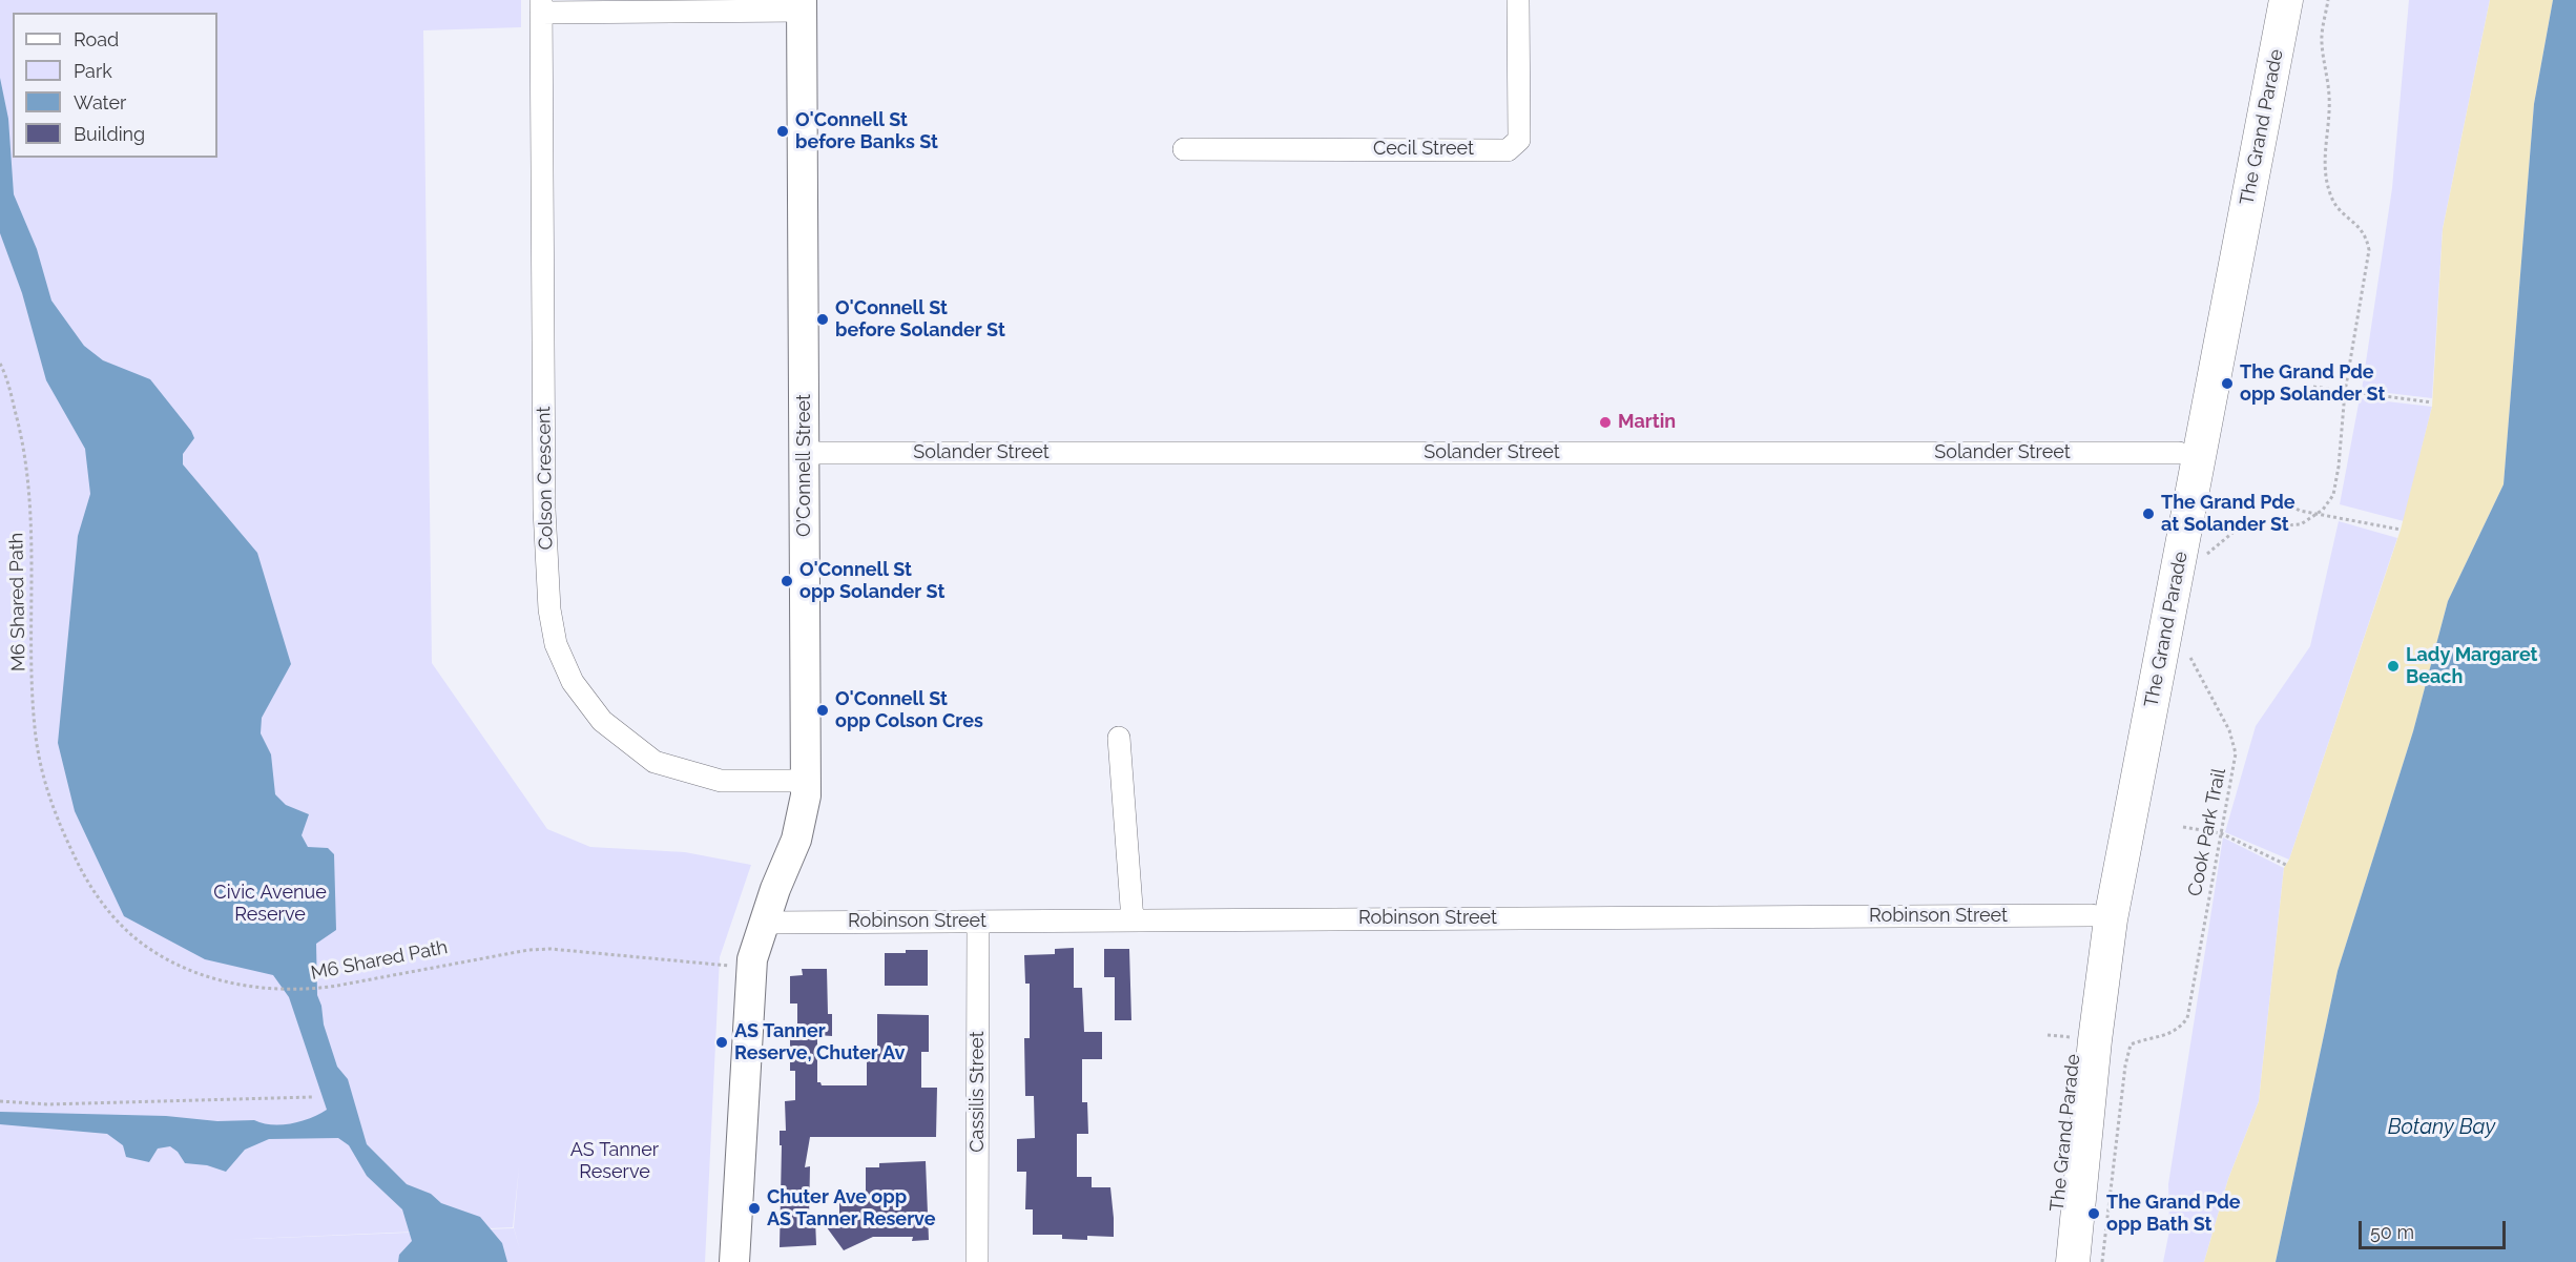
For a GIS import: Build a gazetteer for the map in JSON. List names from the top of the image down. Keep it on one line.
{"streets":{"main road":["The Grand Parade","O'Connell Street"],"street":["Cecil Street","Solander Street","Colson Crescent","Robinson Street","Cassilis Street"],"path":["M6 Shared Path","Cook Park Trail"]},"crossings":[["The Grand Parade","Solander Street"],["The Grand Parade","Robinson Street"],["Solander Street","O'Connell Street"],["O'Connell Street","Colson Crescent"],["O'Connell Street","M6 Shared Path"],["O'Connell Street","Robinson Street"],["Robinson Street","Cassilis Street"]],"water":["Botany Bay"],"parks":["Civic Avenue Reserve","AS Tanner Reserve"],"places":["O'Connell St before Banks St","O'Connell St before Solander St","The Grand Pde opp Solander St","Martin","The Grand Pde at Solander St","O'Connell St opp Solander St","Lady Margaret Beach","O'Connell St opp Colson Cres","AS Tanner Reserve, Chuter Av","Chuter Ave opp AS Tanner Reserve","The Grand Pde opp Bath St"],"legend":["Road","Park","Water","Building"],"scale_bar":"50 m"}
